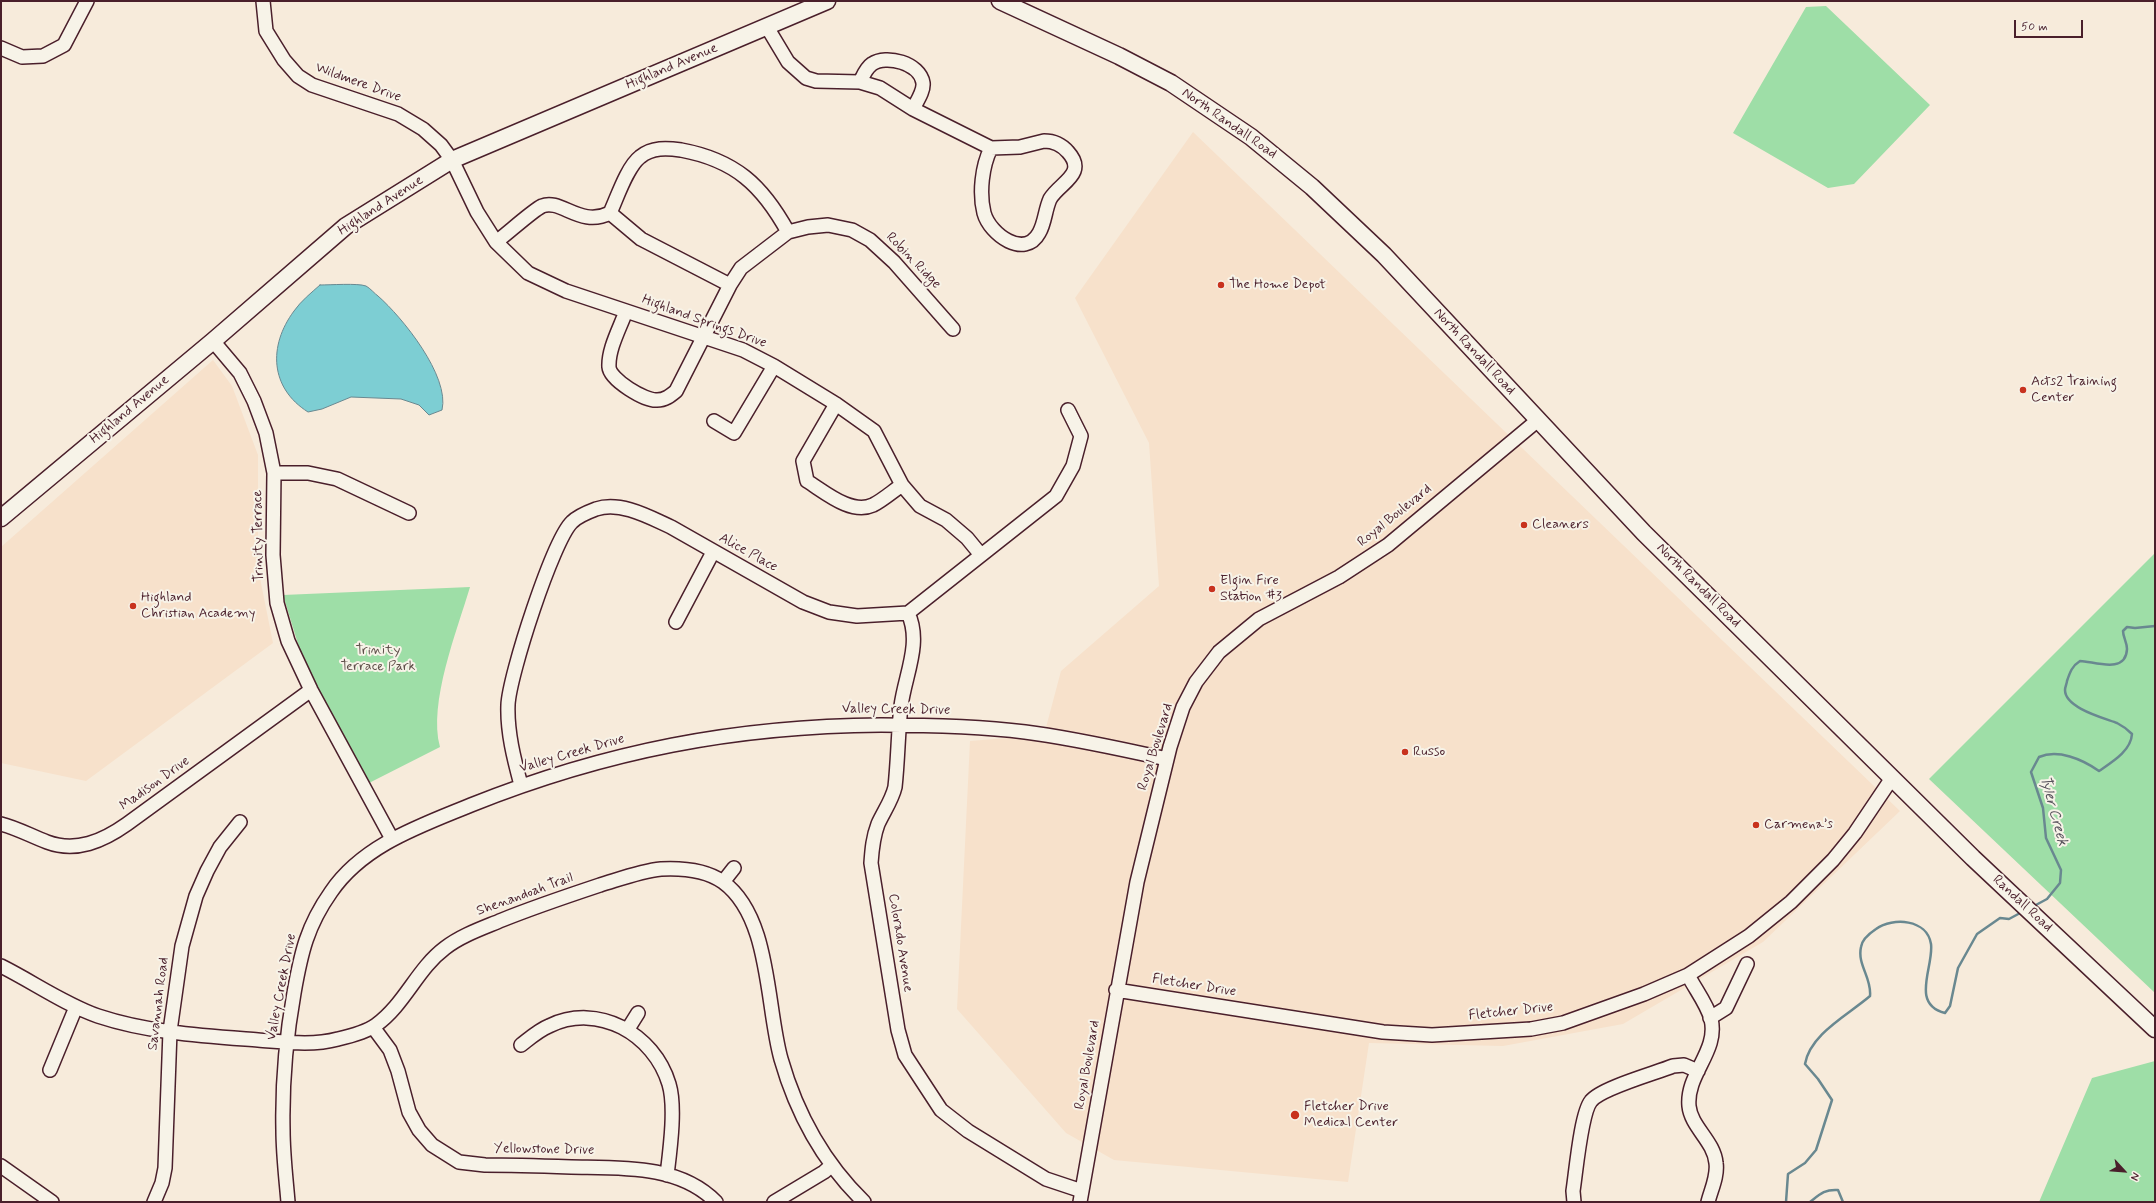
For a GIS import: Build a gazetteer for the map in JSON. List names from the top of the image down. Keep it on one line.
{"streets":{"main road":["Highland Avenue","North Randall Road","Randall Road"],"street":["Wildmere Drive","Robin Ridge","Highland Springs Drive","Royal Boulevard","Trinity Terrace","Alice Place","Valley Creek Drive","Madison Drive","Shenandoah Trail","Colorado Avenue","Fletcher Drive","Savannah Road","Yellowstone Drive"]},"crossings":[["Highland Avenue","Wildmere Drive"],["Highland Avenue","Highland Springs Drive"],["Highland Avenue","Trinity Terrace"],["Wildmere Drive","Highland Springs Drive"],["North Randall Road","Royal Boulevard"],["North Randall Road","Randall Road"],["North Randall Road","Fletcher Drive"],["Robin Ridge","Highland Springs Drive"],["Royal Boulevard","Valley Creek Drive"],["Royal Boulevard","Colorado Avenue"],["Royal Boulevard","Fletcher Drive"],["Trinity Terrace","Valley Creek Drive"],["Trinity Terrace","Madison Drive"],["Alice Place","Valley Creek Drive"],["Alice Place","Colorado Avenue"],["Valley Creek Drive","Shenandoah Trail"],["Valley Creek Drive","Colorado Avenue"],["Shenandoah Trail","Savannah Road"],["Shenandoah Trail","Yellowstone Drive"],["Randall Road","Fletcher Drive"]],"water":["Tyler Creek"],"parks":["Trinity Terrace Park"],"places":["The Home Depot","Acts2 Training Center","Cleaners","Elgin Fire Station #3","Highland Christian Academy","Russo","Carmena’s","Fletcher Drive Medical Center"],"scale_bar":"50 m","north":"bottom right"}
